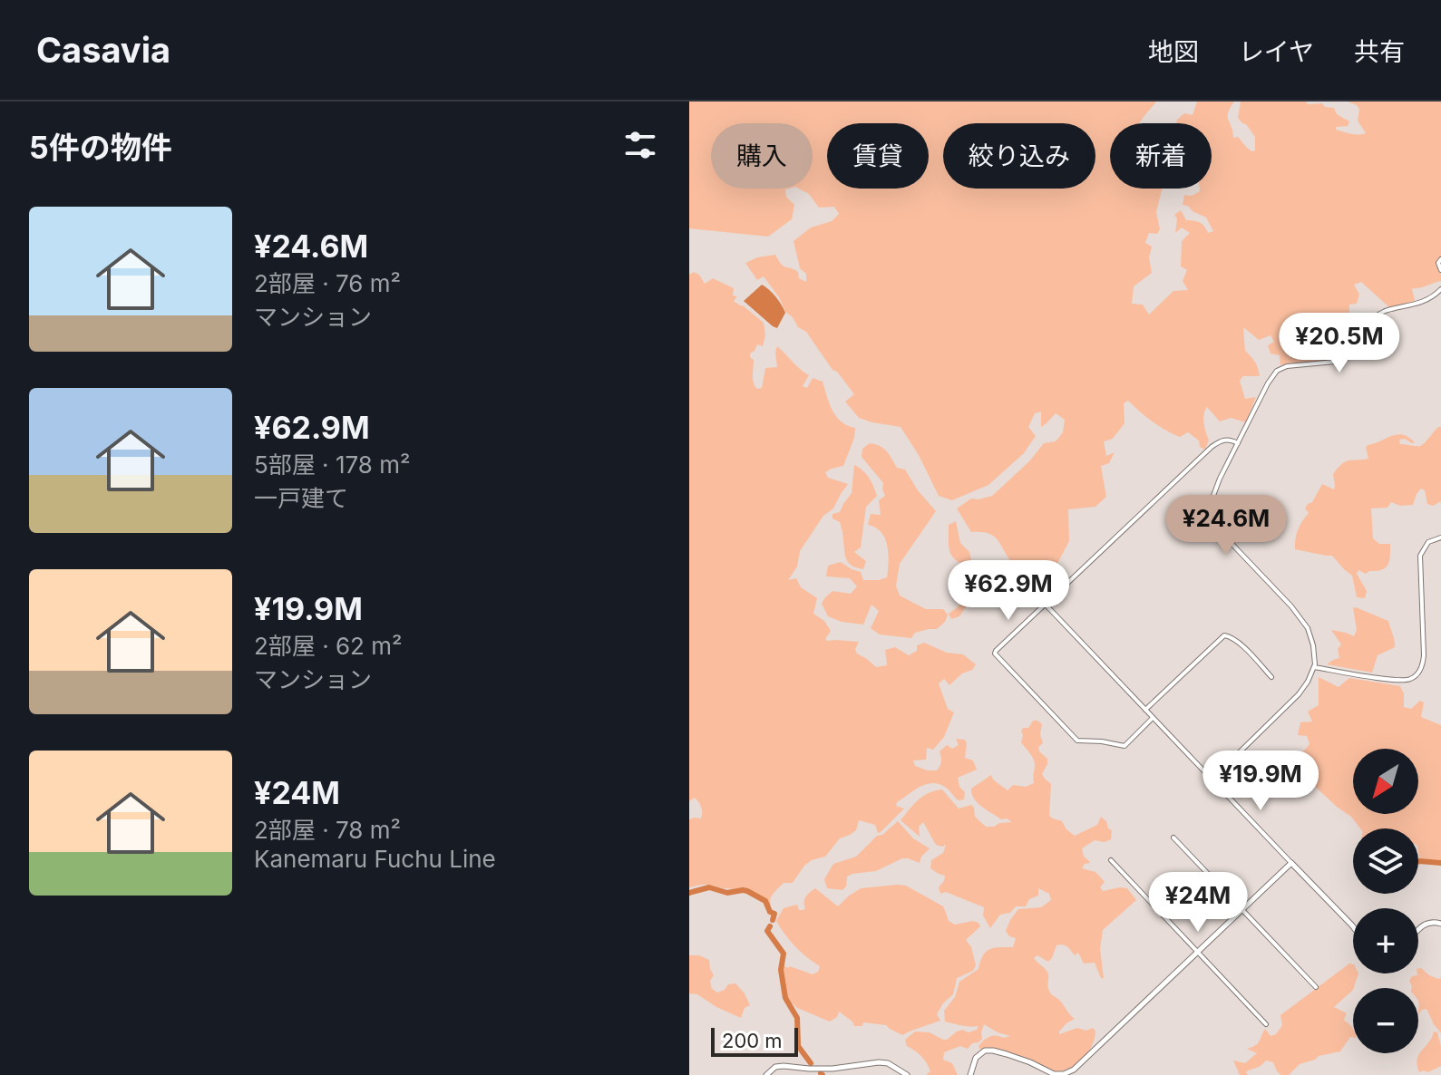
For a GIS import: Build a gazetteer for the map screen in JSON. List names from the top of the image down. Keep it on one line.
{"scale_bar":"200 m","north":"bottom left","page":{"header":"Casavia","nav":["地図","レイヤ","共有"],"heading":"5件の物件","chip":["購入","賃貸","絞り込み","新着"],"list":[{"name":"¥24.6M","note":"2部屋 · 76 m² · マンション"},{"name":"¥62.9M","note":"5部屋 · 178 m² · 一戸建て"},{"name":"¥19.9M","note":"2部屋 · 62 m² · マンション"},{"name":"¥24M","note":"2部屋 · 78 m² · Kanemaru Fuchu Line"}],"price":["¥20.5M","¥24.6M","¥62.9M","¥19.9M","¥24M"],"map_buttons":["+","−"],"scale":"200 m"}}
